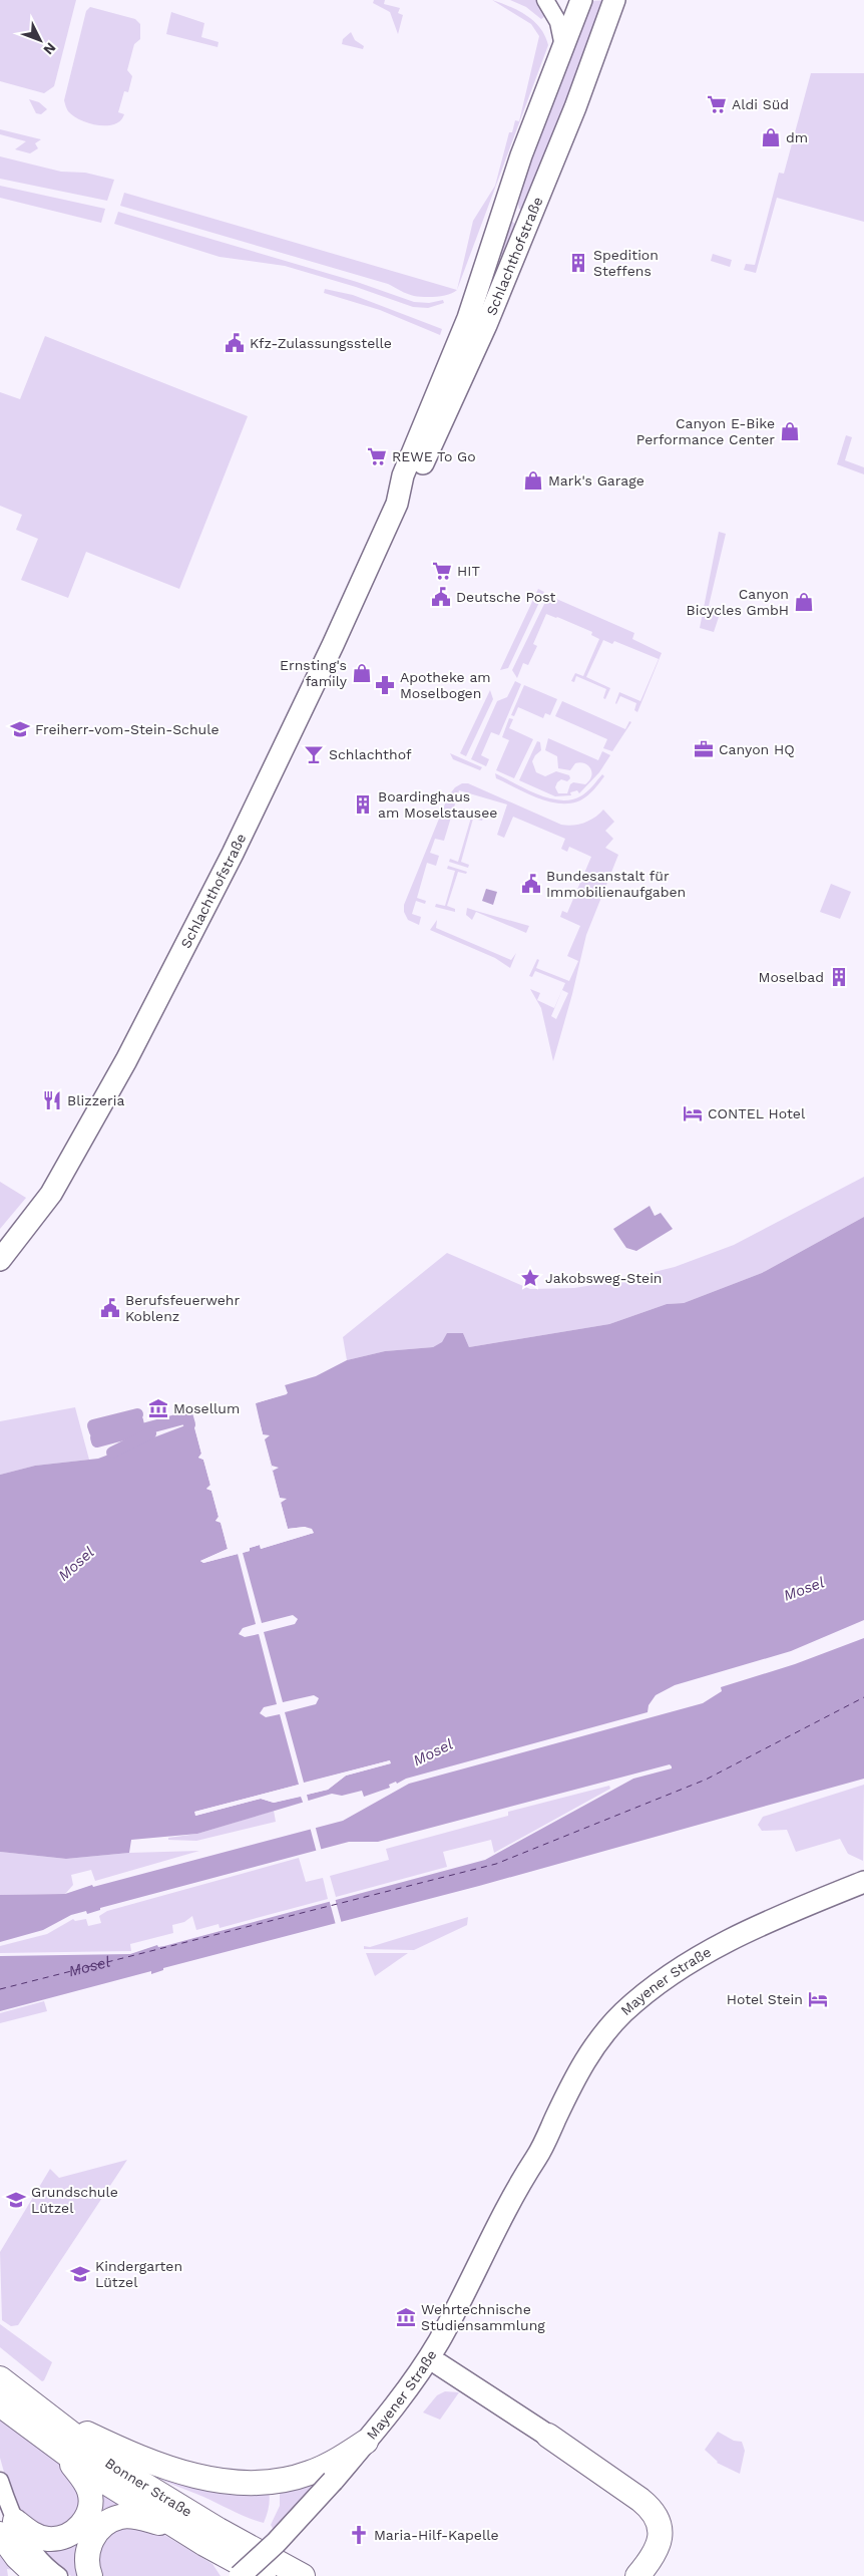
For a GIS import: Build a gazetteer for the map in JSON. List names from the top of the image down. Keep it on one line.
{"streets":{"highway":["Bonner Straße"],"main road":["Schlachthofstraße","Mayener Straße"]},"water":["Mosel"],"places":{"supermarket":["Aldi Süd","REWE To Go","HIT"],"shop":["dm","Canyon E-Bike Performance Center","Mark's Garage","Canyon Bicycles GmbH","Ernsting's family"],"building":["Spedition Steffens","Boardinghaus am Moselstausee","Moselbad"],"public building":["Kfz-Zulassungsstelle","Deutsche Post","Bundesanstalt für Immobilienaufgaben","Berufsfeuerwehr Koblenz"],"pharmacy":["Apotheke am Moselbogen"],"school or university":["Freiherr-vom-Stein-Schule","Grundschule Lützel","Kindergarten Lützel"],"office":["Canyon HQ"],"bar":["Schlachthof"],"restaurant":["Blizzeria"],"hotel":["CONTEL Hotel","Hotel Stein"],"place":["Jakobsweg-Stein"],"museum":["Mosellum","Wehrtechnische Studiensammlung"],"church":["Maria-Hilf-Kapelle"]},"north":"bottom right"}
